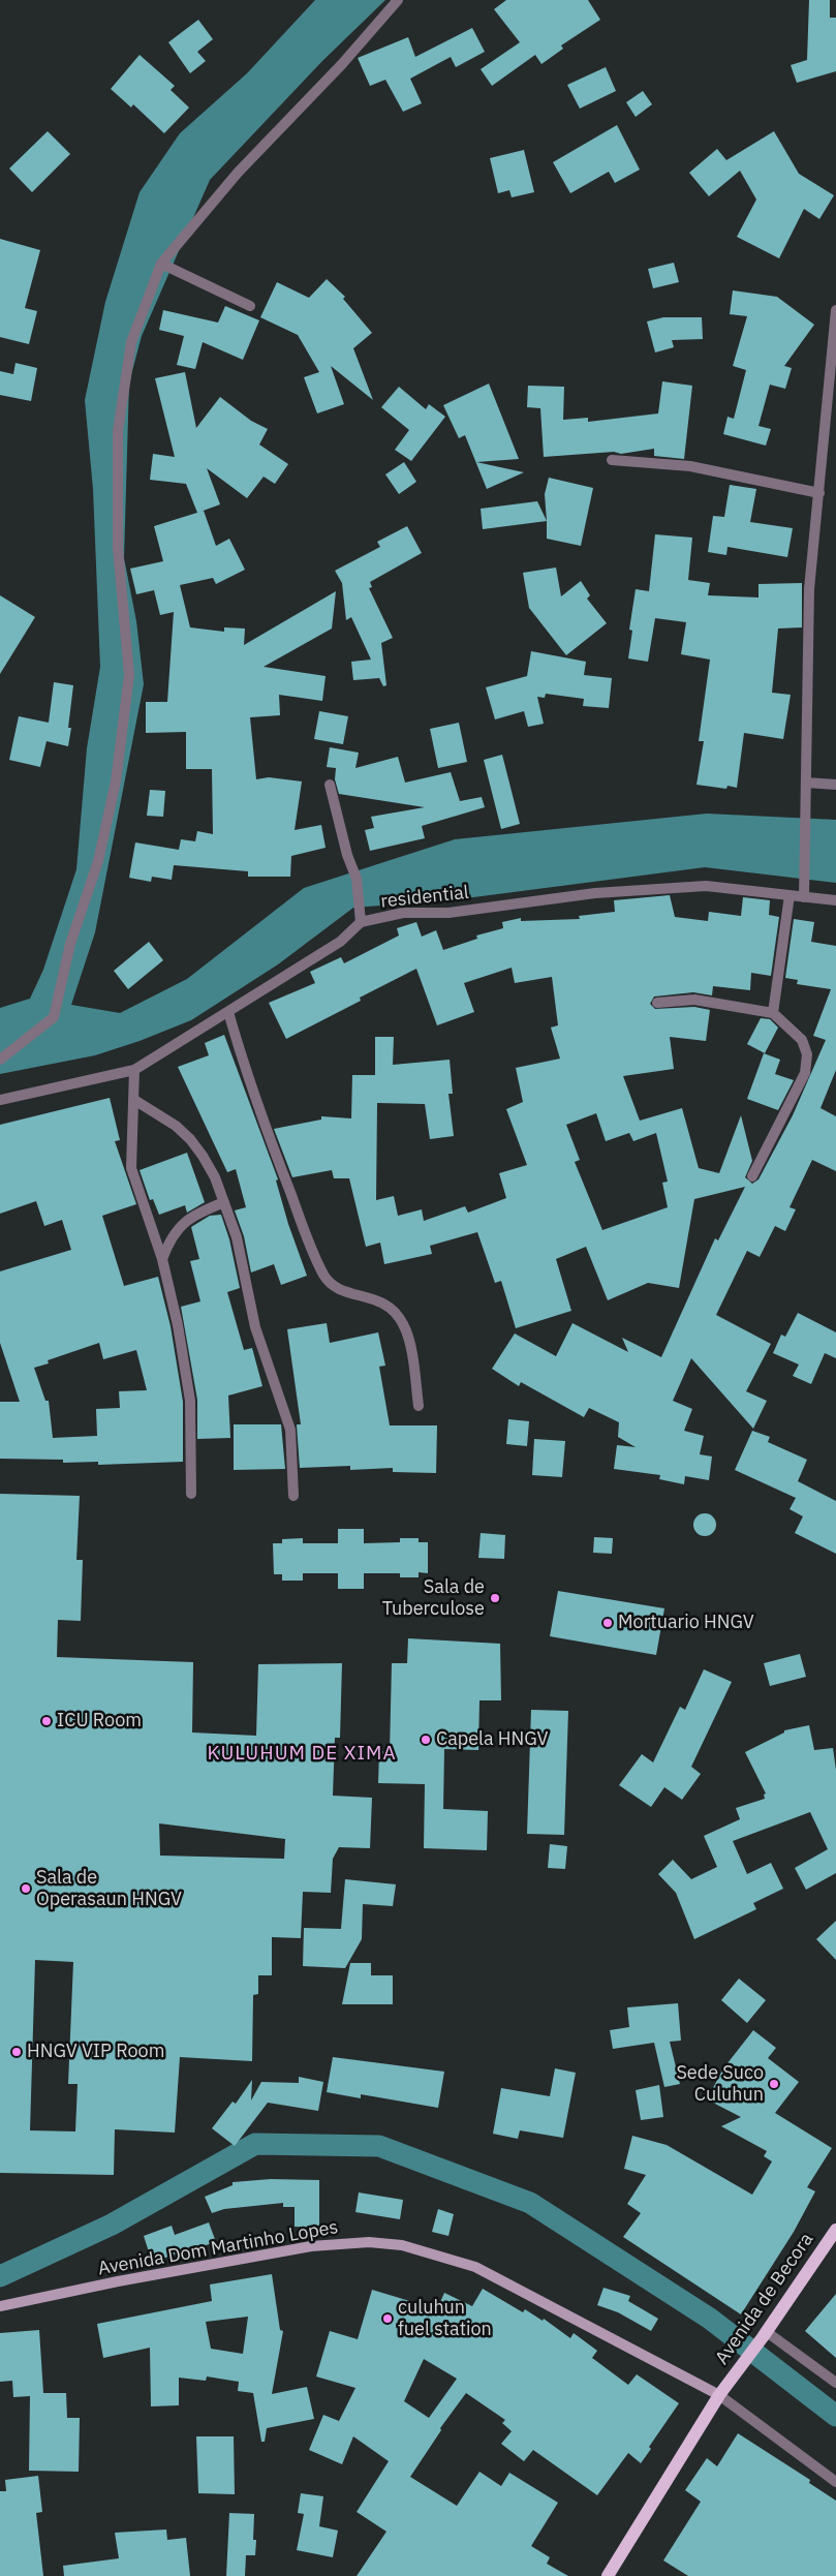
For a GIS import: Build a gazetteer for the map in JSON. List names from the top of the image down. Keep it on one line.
{"streets":{"main road":["Avenida Dom Martinho Lopes","Avenida de Becora"],"street":["residential"]},"crossings":[["Avenida Dom Martinho Lopes","Avenida de Becora"]],"districts":["KULUHUM DE XIMA"],"places":["Sala de Tuberculose","Mortuario HNGV","ICU Room","Capela HNGV","Sala de Operasaun HNGV","HNGV VIP Room","Sede Suco Culuhun","culuhun fuel station"]}
